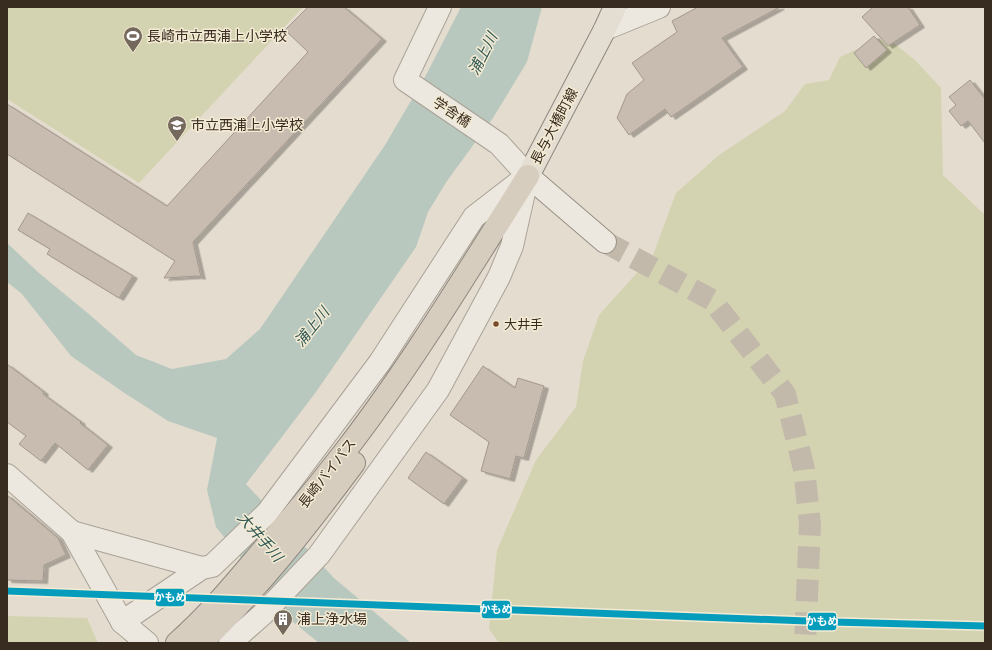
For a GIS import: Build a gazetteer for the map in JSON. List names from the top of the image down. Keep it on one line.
{"streets":{"highway":["長崎バイパス"],"main road":["長与大橋町線"],"street":["学舎橋"]},"crossings":[["学舎橋","長与大橋町線"],["学舎橋","長崎バイパス"],["長与大橋町線","長崎バイパス"]],"water":["浦上川","大井手川"],"places":{"sports":["長崎市立西浦上小学校"],"school or university":["市立西浦上小学校"],"other":["大井手"],"building":["浦上浄水場"]},"lines":["transit line かもめ"]}
